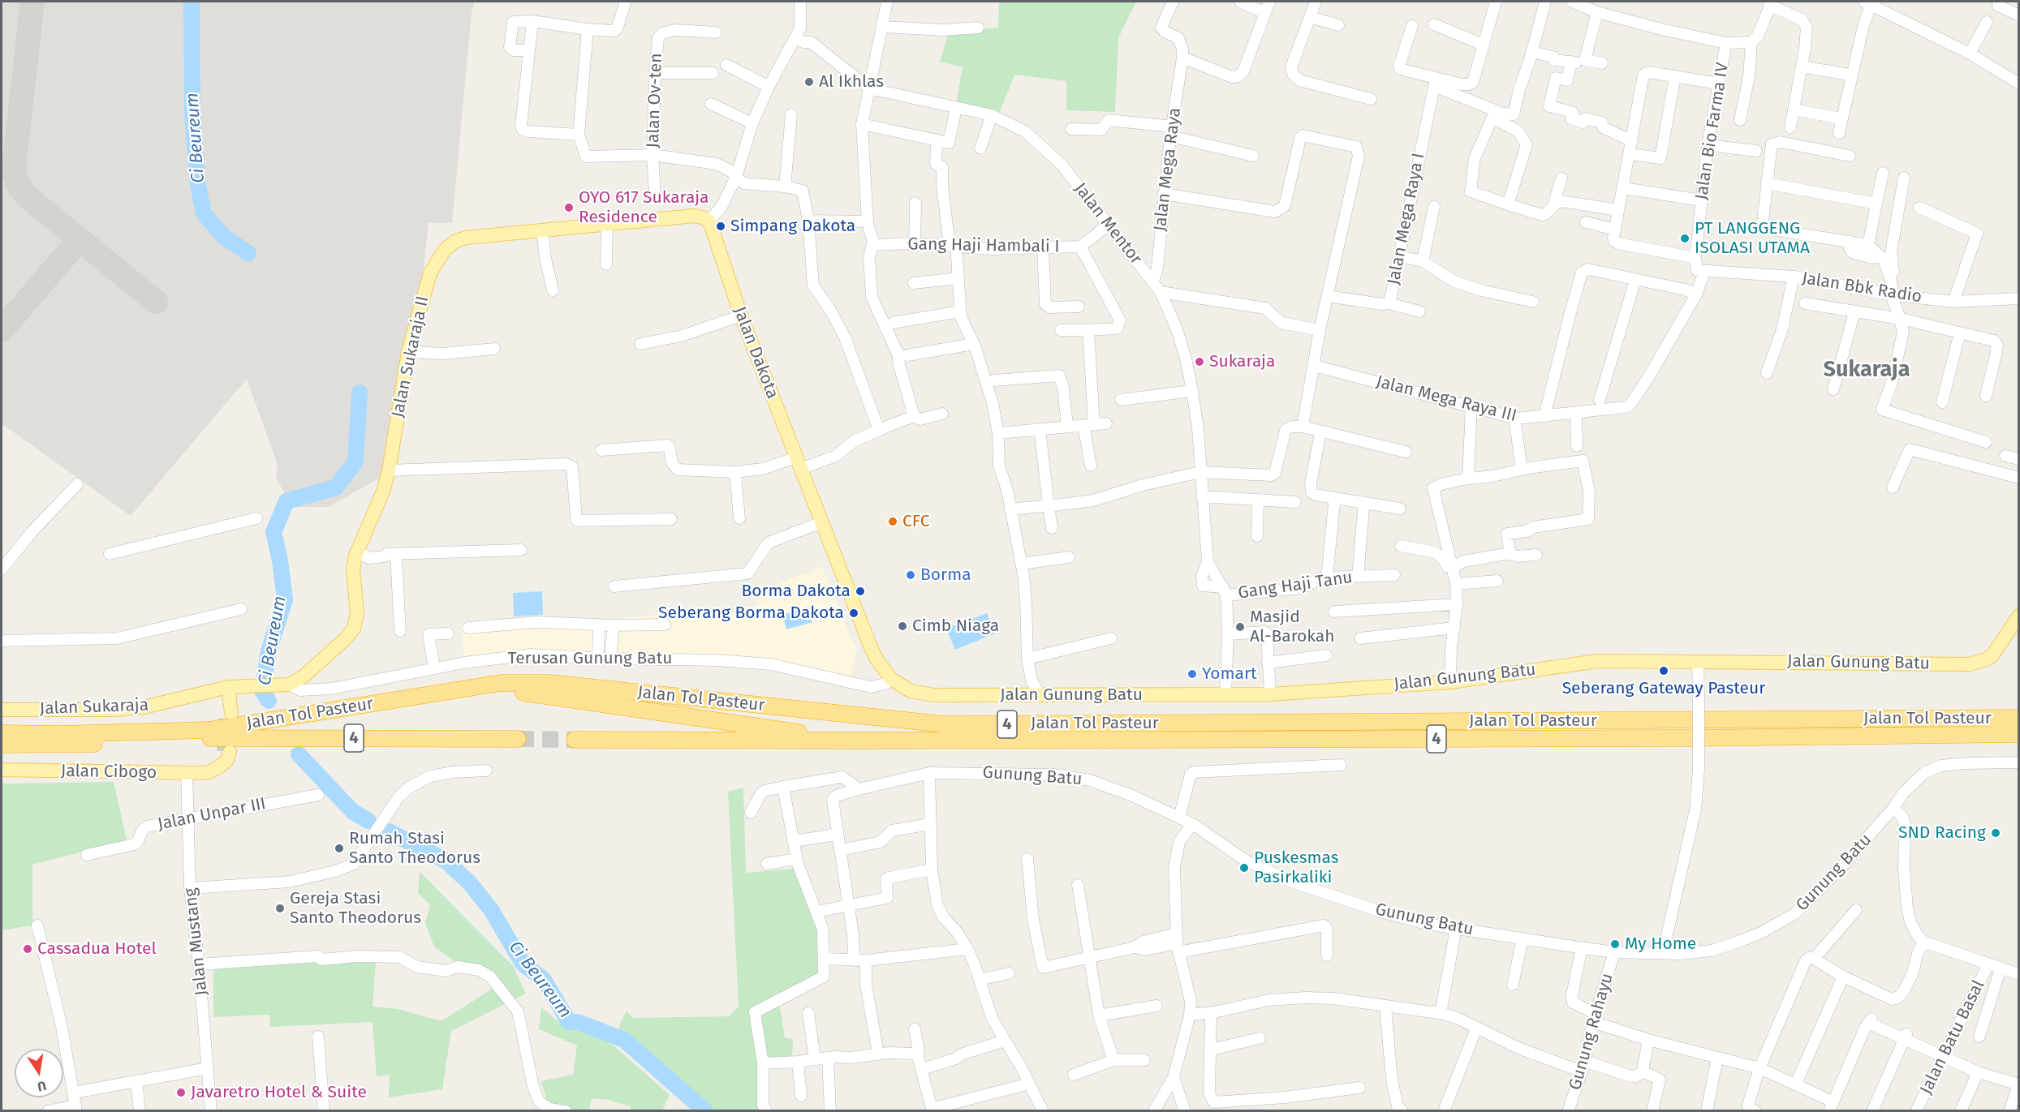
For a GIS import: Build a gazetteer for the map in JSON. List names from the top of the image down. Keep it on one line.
{"streets":{"highway":["Jalan Tol Pasteur","4"],"main road":["Jalan Dakota","Jalan Sukaraja II","Jalan Gunung Batu","Jalan Sukaraja","Jalan Cibogo"],"street":["Jalan Ov-ten","Jalan Bio Farma IV","Jalan Mega Raya","Jalan Mega Raya I","Jalan Mentor","Gang Haji Hambali I","Jalan Bbk Radio","Jalan Mega Raya III","Gang Haji Tanu","Terusan Gunung Batu","Gunung Batu","Jalan Unpar III","Jalan Mustang","Gunung Rahayu","Jalan Batu Basal"]},"crossings":[["Jalan Mega Raya","Jalan Mentor"],["Jalan Mentor","Gang Haji Hambali I"],["Jalan Mentor","Gang Haji Tanu"],["Jalan Mentor","Jalan Gunung Batu"],["Jalan Bbk Radio","Jalan Mega Raya III"],["Jalan Dakota","Jalan Sukaraja II"],["Jalan Dakota","Terusan Gunung Batu"],["Jalan Dakota","Jalan Gunung Batu"],["Jalan Sukaraja II","Terusan Gunung Batu"],["Jalan Sukaraja II","Jalan Sukaraja"],["Terusan Gunung Batu","Jalan Gunung Batu"],["Terusan Gunung Batu","Jalan Sukaraja"],["Jalan Cibogo","Jalan Mustang"],["Gunung Batu","Gunung Rahayu"],["Jalan Unpar III","Jalan Mustang"]],"districts":["Sukaraja"],"water":["Ci Beureum"],"places":["Al Ikhlas","OYO 617 Sukaraja Residence","Simpang Dakota","PT LANGGENG ISOLASI UTAMA","Sukaraja","CFC","Borma","Borma Dakota","Seberang Borma Dakota","Cimb Niaga","Masjid Al-Barokah","Seberang Gateway Pasteur","Yomart","SND Racing","Rumah Stasi Santo Theodorus","Puskesmas Pasirkaliki","Gereja Stasi Santo Theodorus","My Home","Cassadua Hotel","Javaretro Hotel & Suite"],"north":"bottom"}
